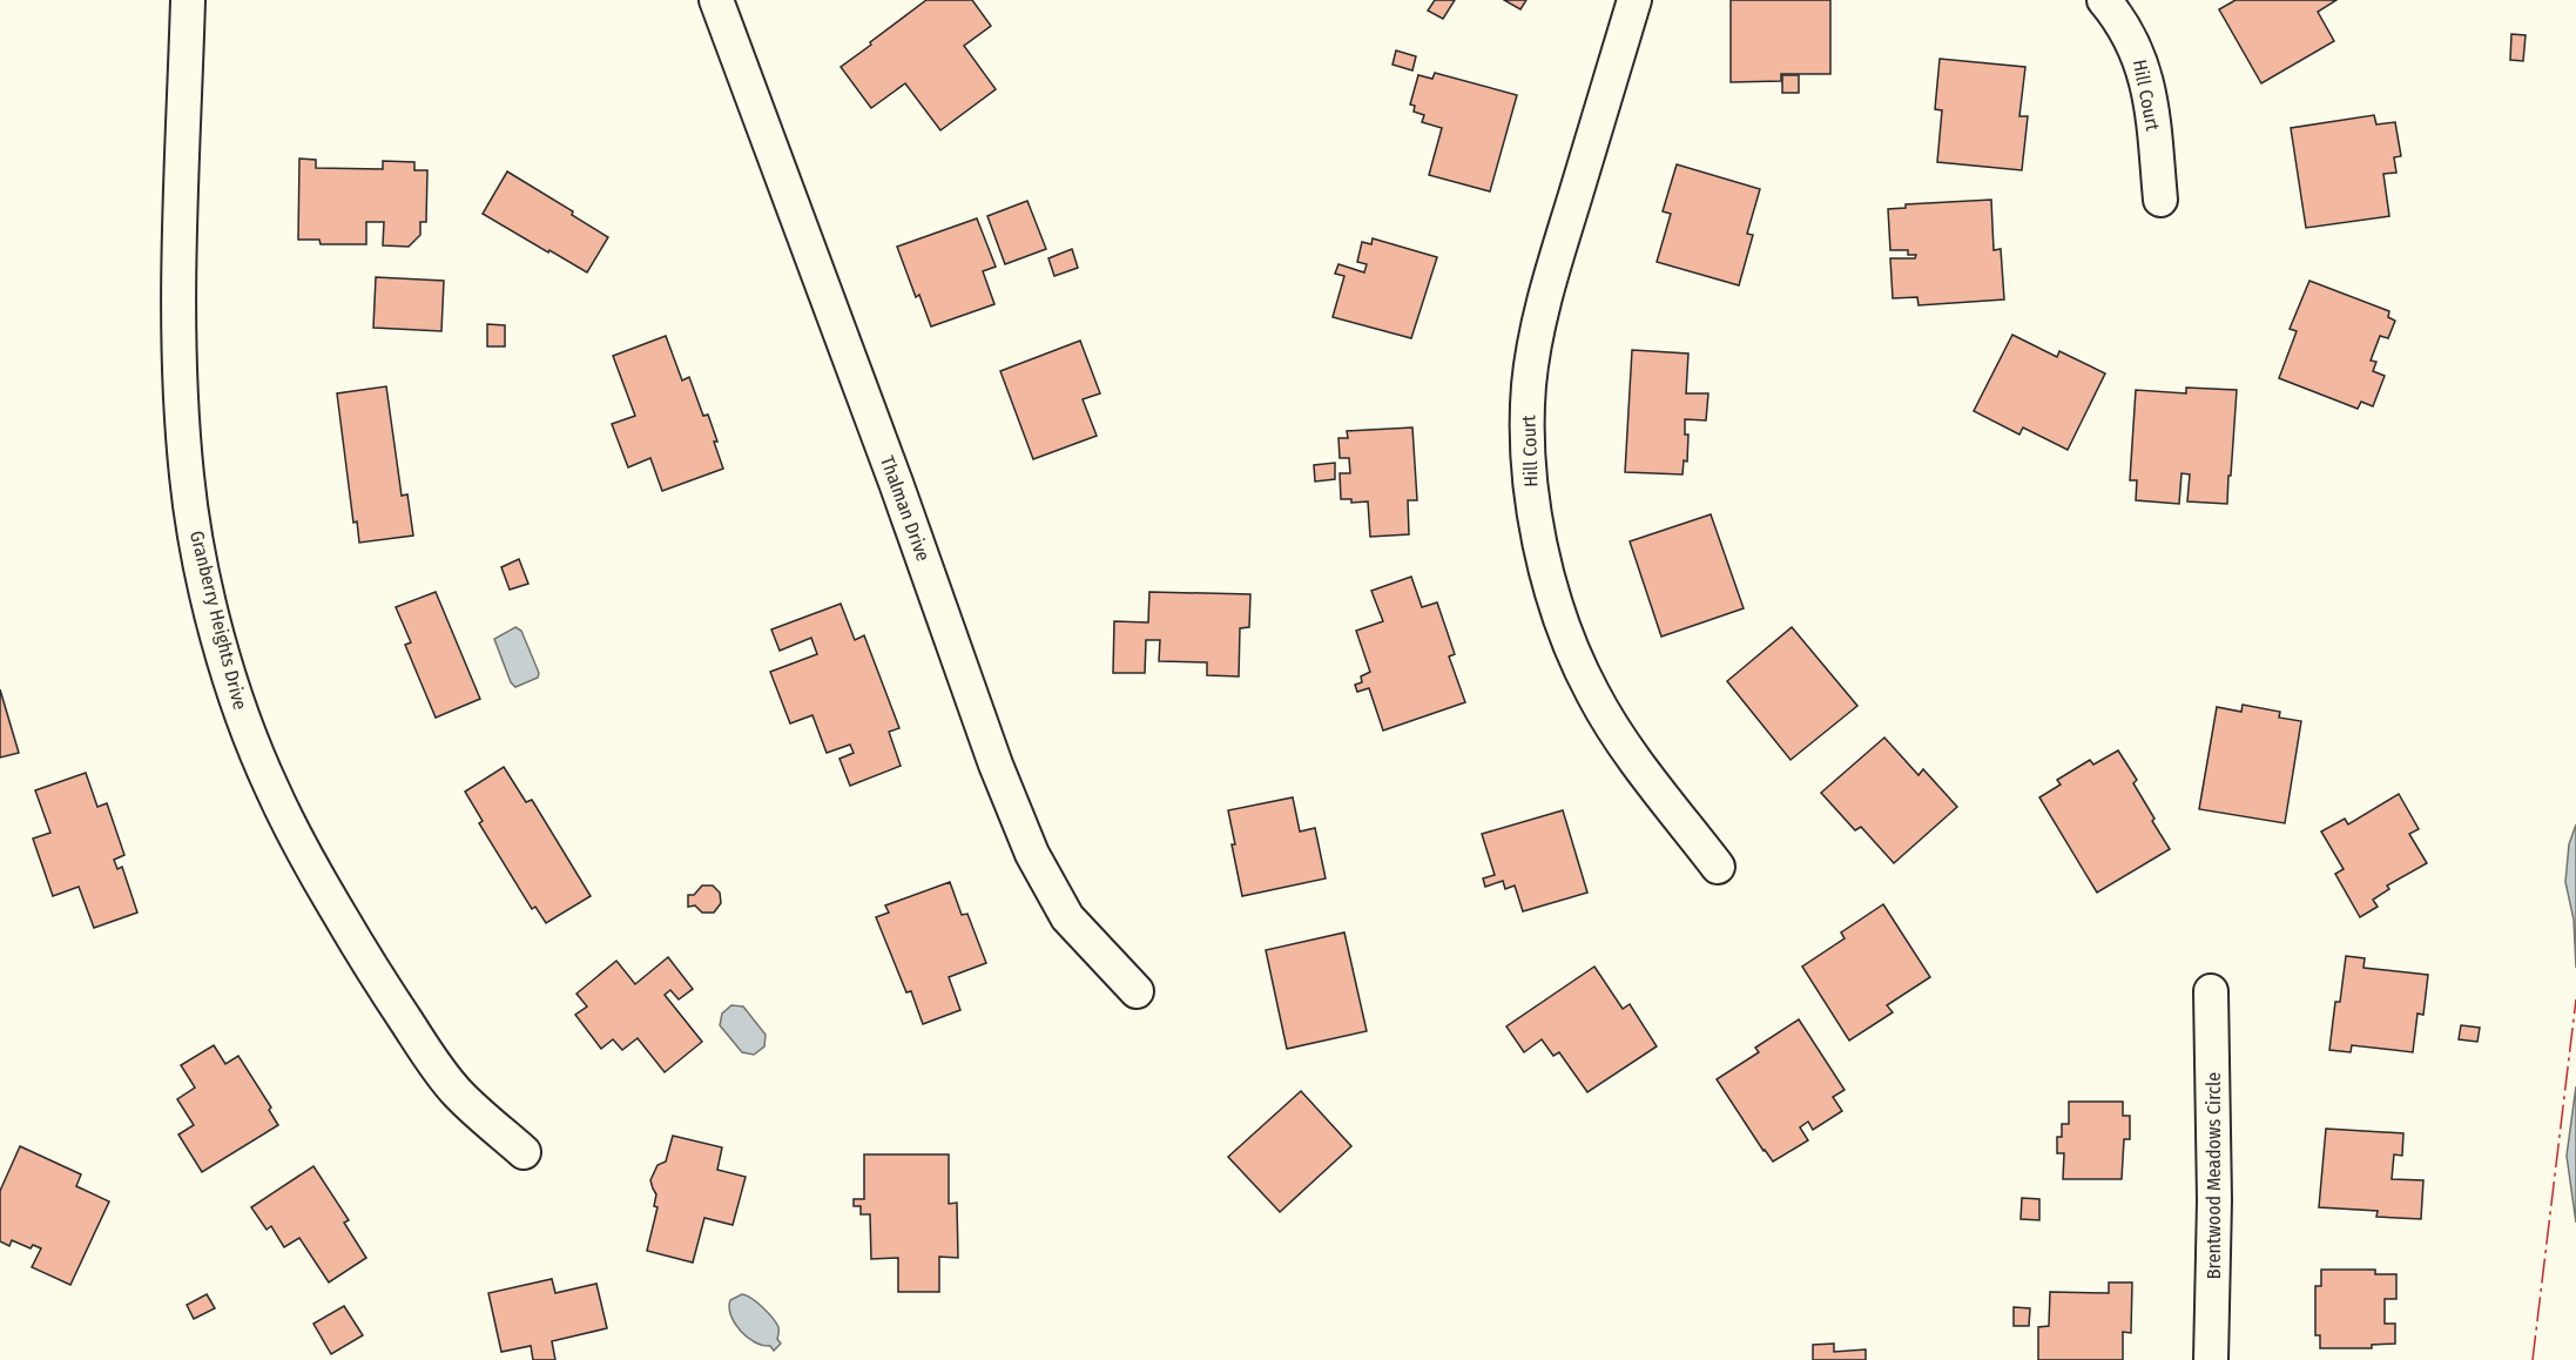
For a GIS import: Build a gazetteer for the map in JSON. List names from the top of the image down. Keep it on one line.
{"streets":{"street":["Hill Court","Thalman Drive","Granberry Heights Drive","Brentwood Meadows Circle"]}}
